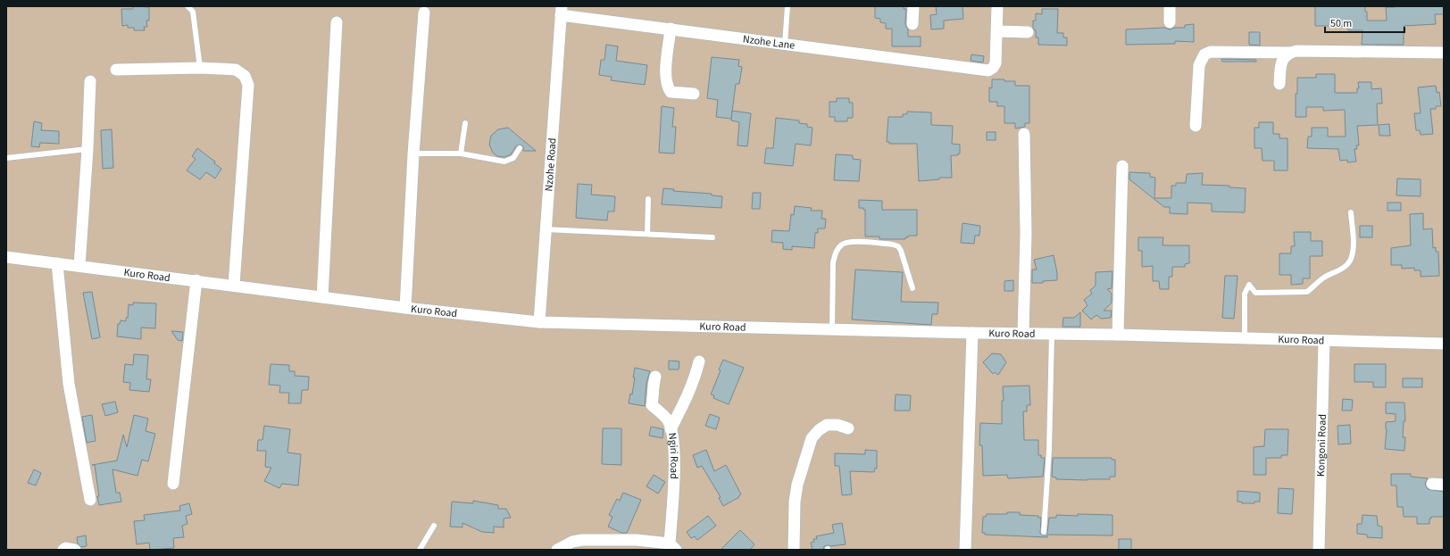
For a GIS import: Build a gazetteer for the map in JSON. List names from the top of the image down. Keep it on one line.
{"streets":{"street":["Nzohe Lane","Nzohe Road","Kuro Road","Kongoni Road","Ngiri Road"]},"crossings":[["Nzohe Lane","Nzohe Road"],["Nzohe Road","Kuro Road"],["Kuro Road","Kongoni Road"]],"scale_bar":"50 m"}
